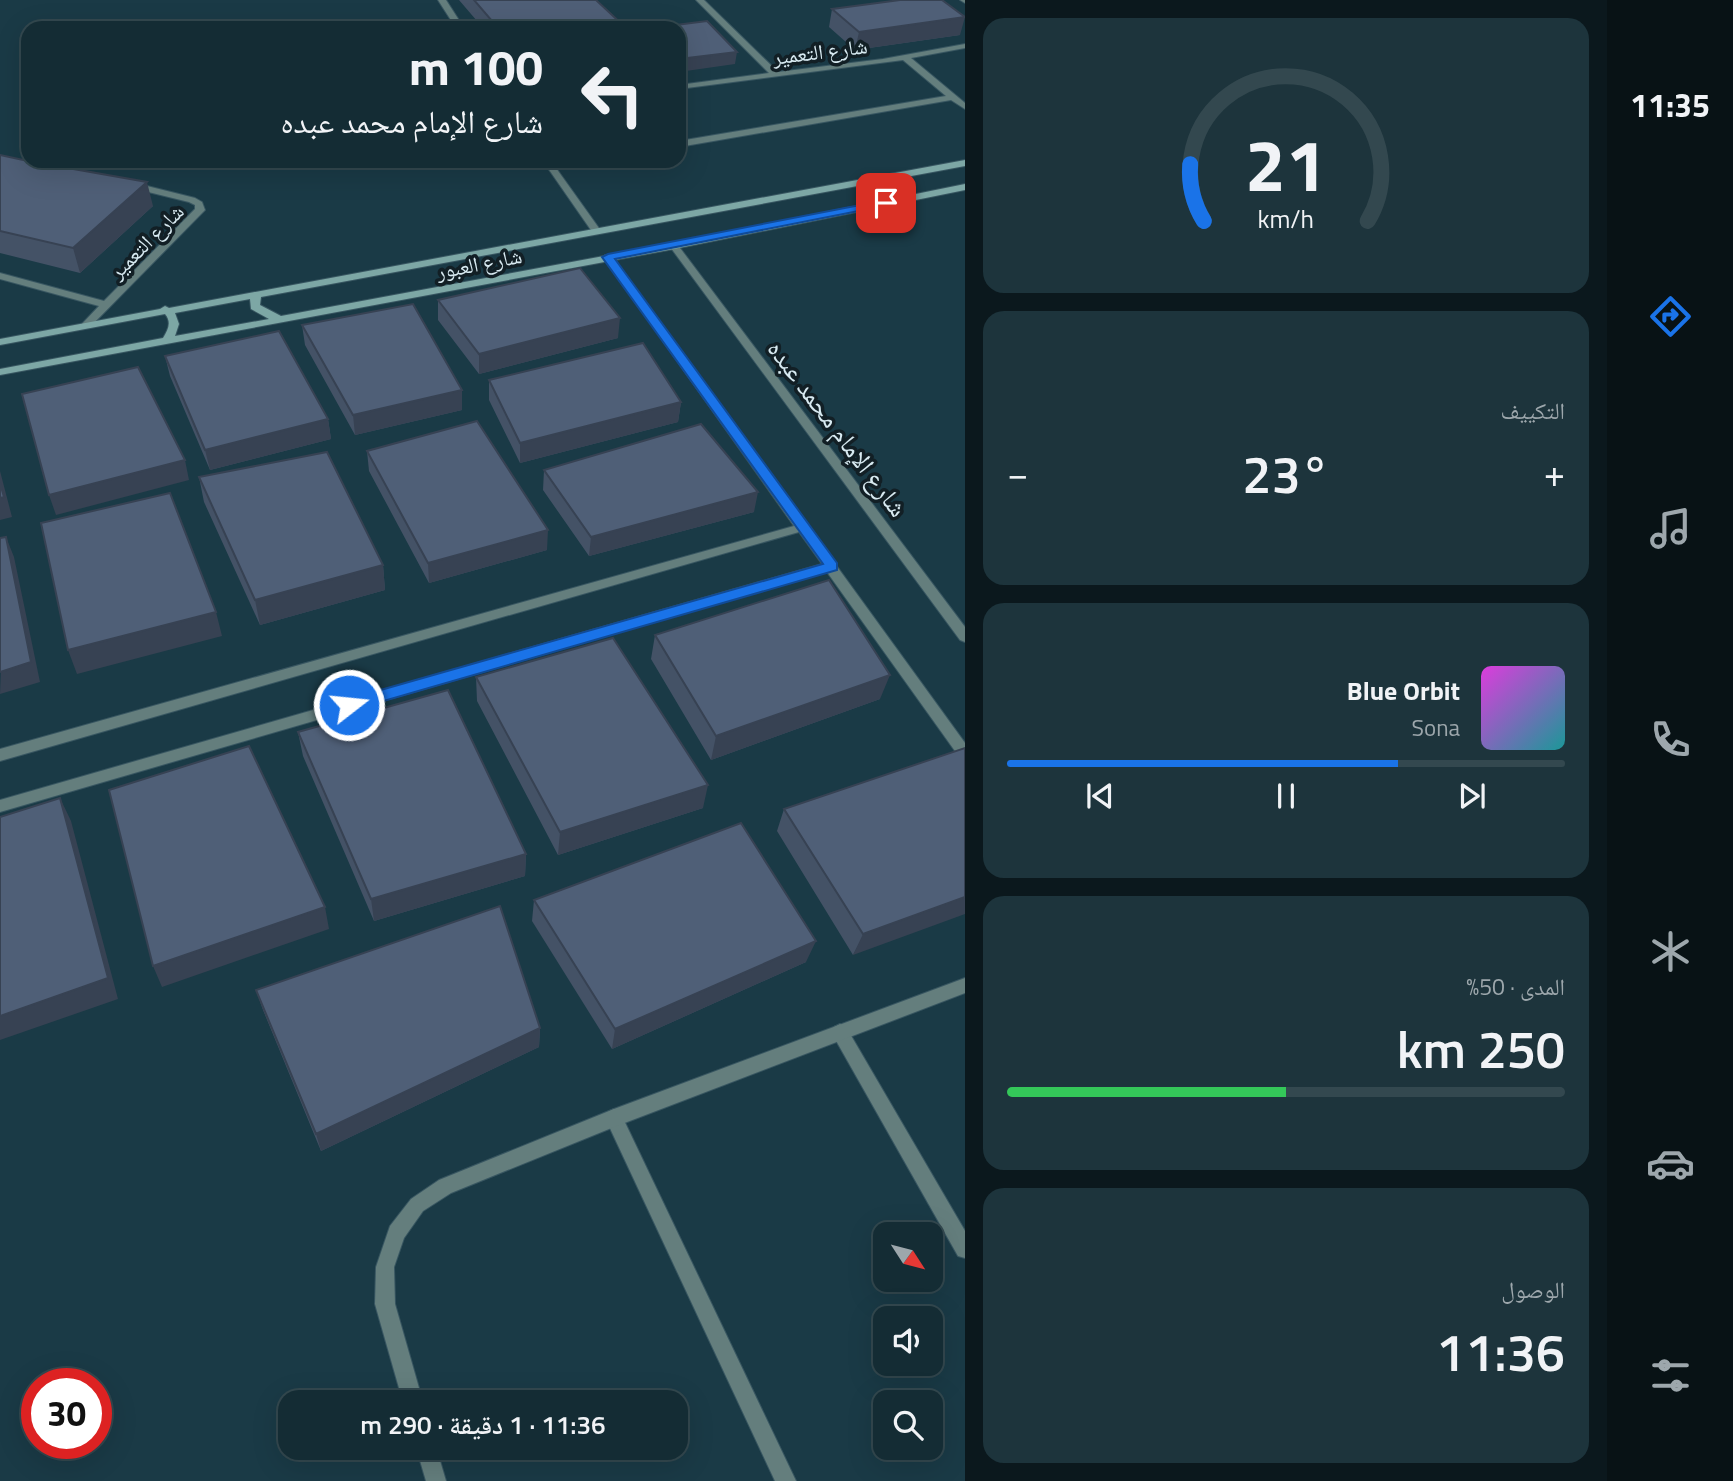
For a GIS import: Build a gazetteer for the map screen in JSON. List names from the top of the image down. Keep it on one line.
{"streets":{"street":["شارع التعمير","شارع العبور","شارع الإمام محمد عبده"]},"crossings":[["شارع التعمير","شارع العبور"],["شارع العبور","شارع الإمام محمد عبده"]],"north":"bottom right","page":{"tabs":"11:35","turn":["100 m","شارع الإمام محمد عبده"],"tile":["التكييف",["المدى · 50%","250 km"],["الوصول","11:36"]],"heat":["−","23°","+"],"song":["Blue Orbit","Sona"],"limit":"30","trip":"11:36 · 1 دقيقة · 290 m","gauge":["21","km/h"]}}
